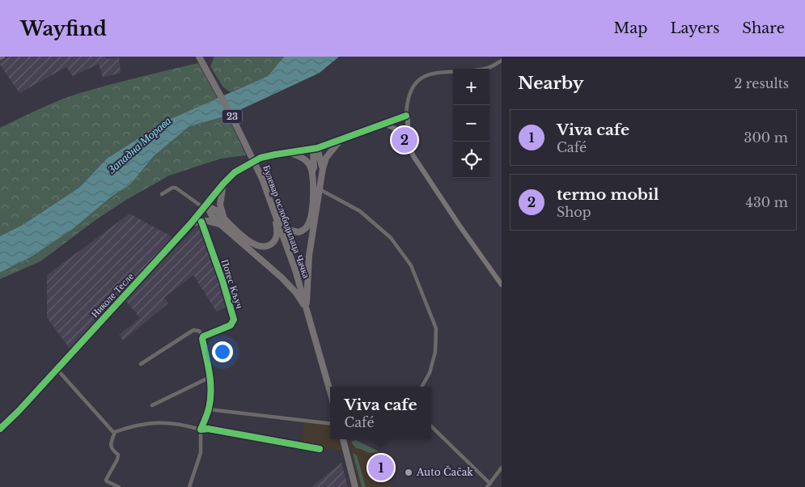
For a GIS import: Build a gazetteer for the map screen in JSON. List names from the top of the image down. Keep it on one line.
{"streets":{"main road":["23","Булевар ослободилаца Чачка"],"street":["Потес Кључ","Николе Тесле"]},"water":["Западна Морава"],"places":["Auto Čačak"],"page":{"header":"Wayfind","nav":["Map","Layers","Share"],"heading":["Nearby","2 results"],"map_buttons":["+","−"],"list":[{"mark":"1","name":"Viva cafe","note":"Café","value":"300 m"},{"mark":"2","name":"termo mobil","note":"Shop","value":"430 m"}],"pins":["2","1"],"popup":["Viva cafe","Café"]}}
